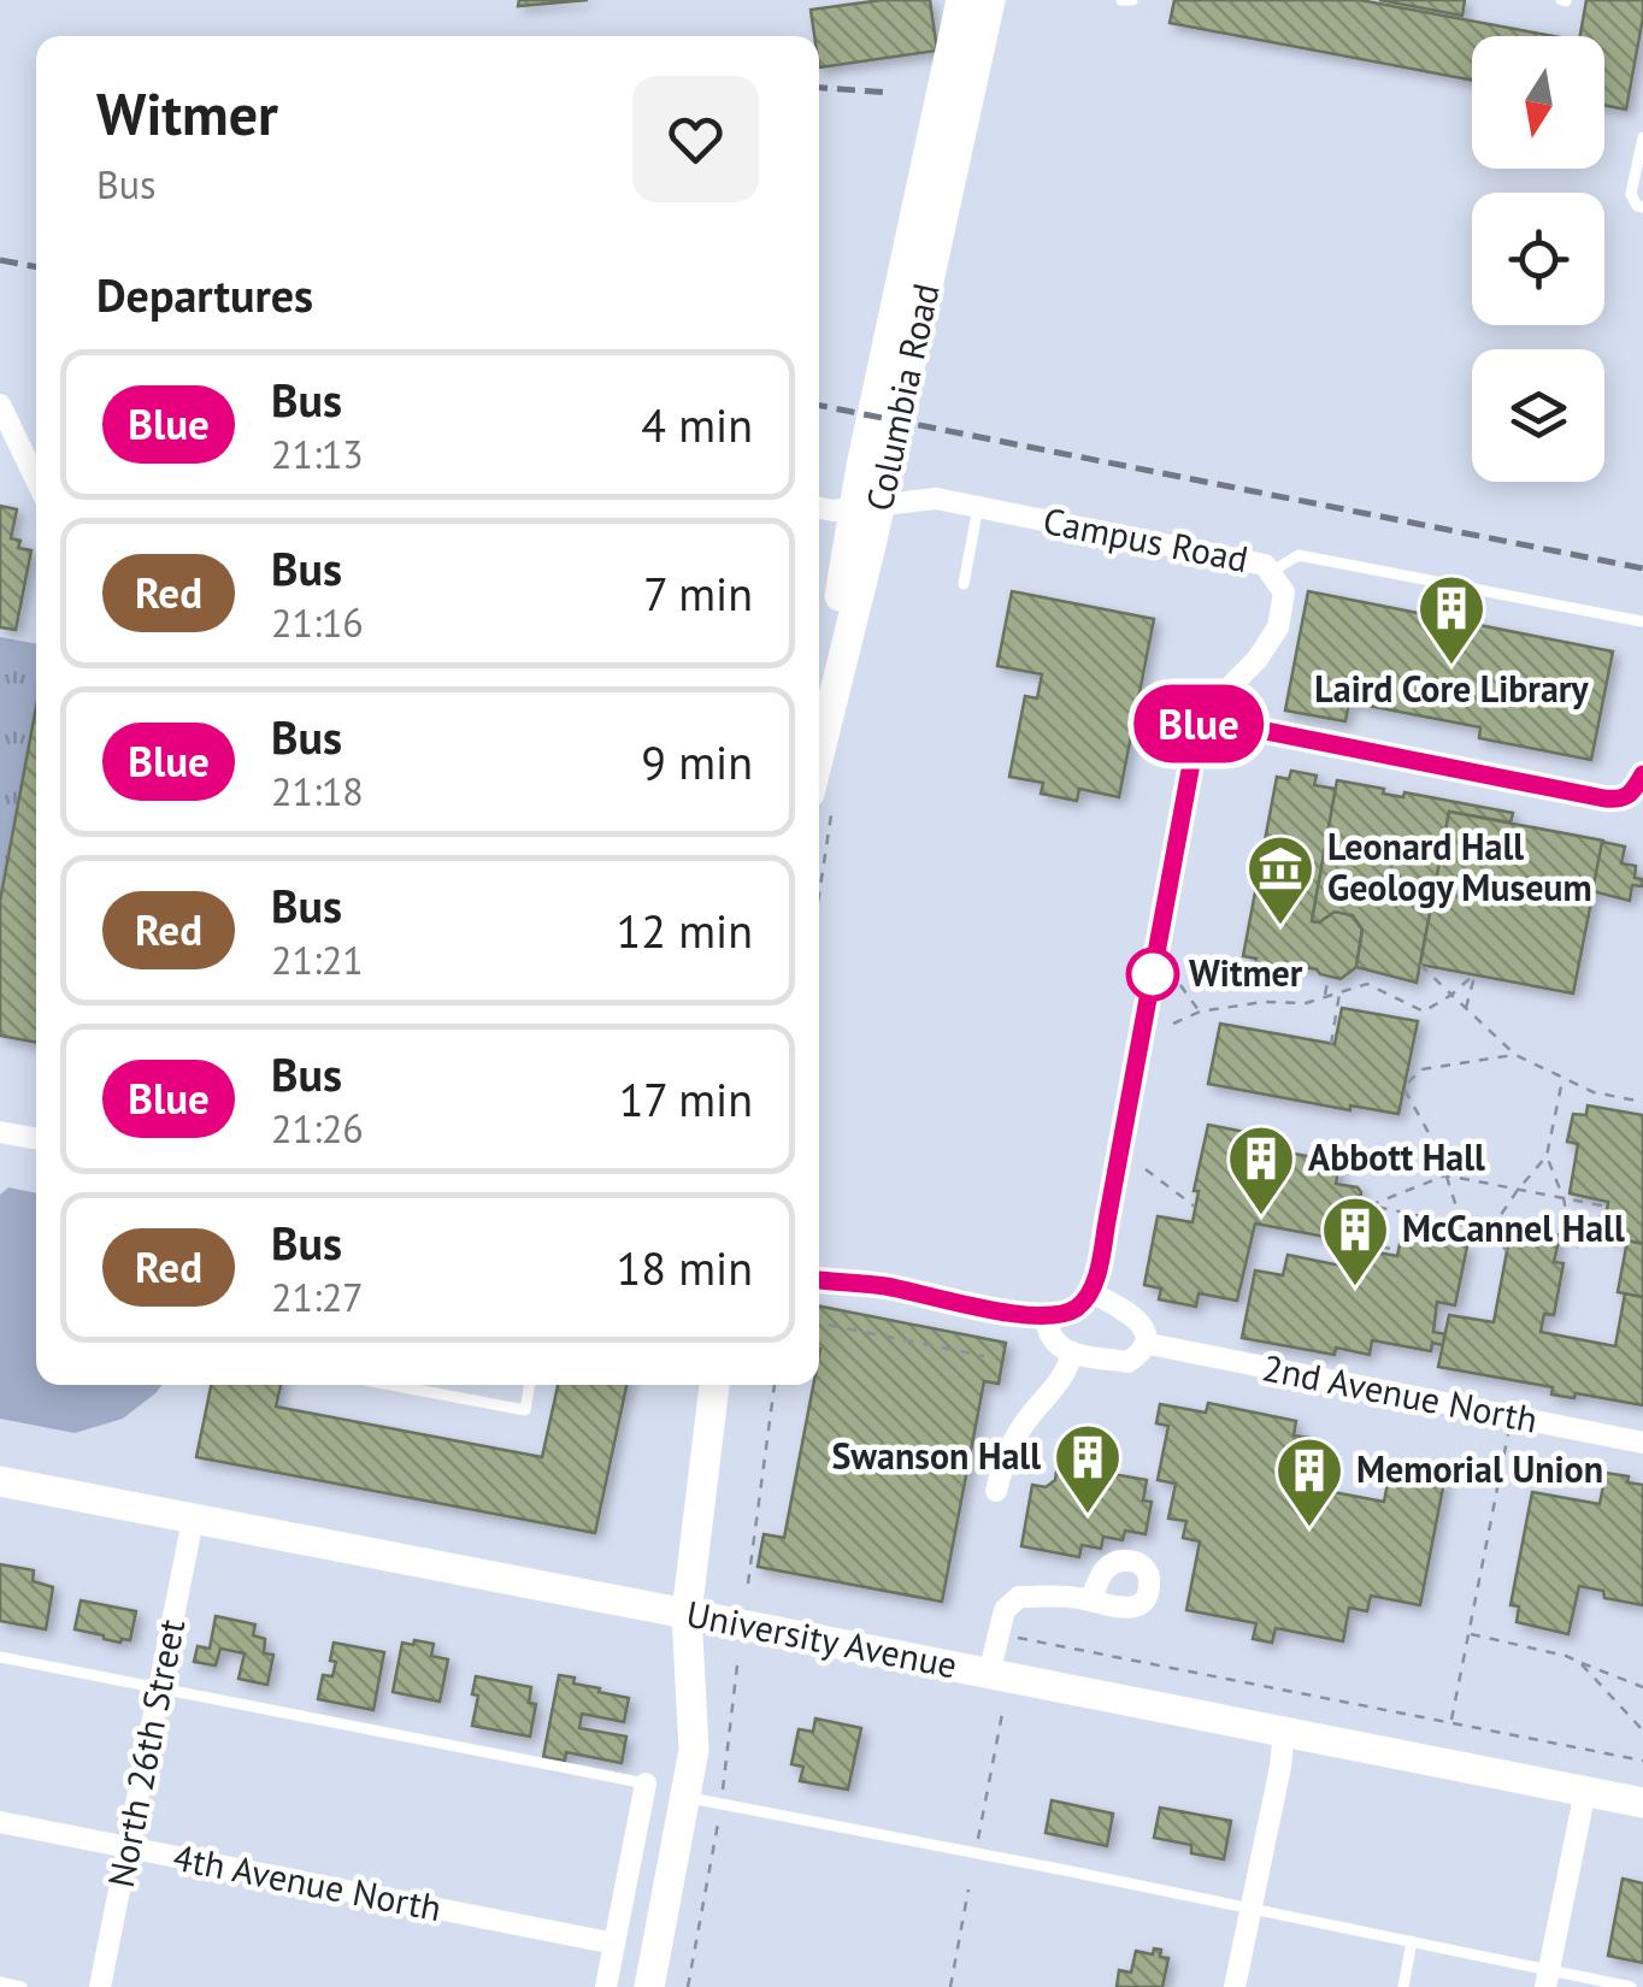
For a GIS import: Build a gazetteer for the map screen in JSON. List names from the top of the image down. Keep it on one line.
{"streets":{"main road":["Columbia Road","University Avenue"],"street":["Campus Road","2nd Avenue North","North 26th Street","4th Avenue North"]},"crossings":[["University Avenue","North 26th Street"],["North 26th Street","4th Avenue North"]],"places":{"building":["Laird Core Library","Abbott Hall","McCannel Hall","Swanson Hall","Memorial Union"],"museum":["Leonard Hall Geology Museum"],"other":["Witmer"]},"lines":["bus line Blue"],"north":"bottom","page":{"on_map":"Blue","heading":[["Witmer","Bus"],"Departures"],"list":[{"mark":"Blue","name":"Bus","note":"21:13","value":"4 min"},{"mark":"Red","name":"Bus","note":"21:16","value":"7 min"},{"mark":"Blue","name":"Bus","note":"21:18","value":"9 min"},{"mark":"Red","name":"Bus","note":"21:21","value":"12 min"},{"mark":"Blue","name":"Bus","note":"21:26","value":"17 min"},{"mark":"Red","name":"Bus","note":"21:27","value":"18 min"}]}}
